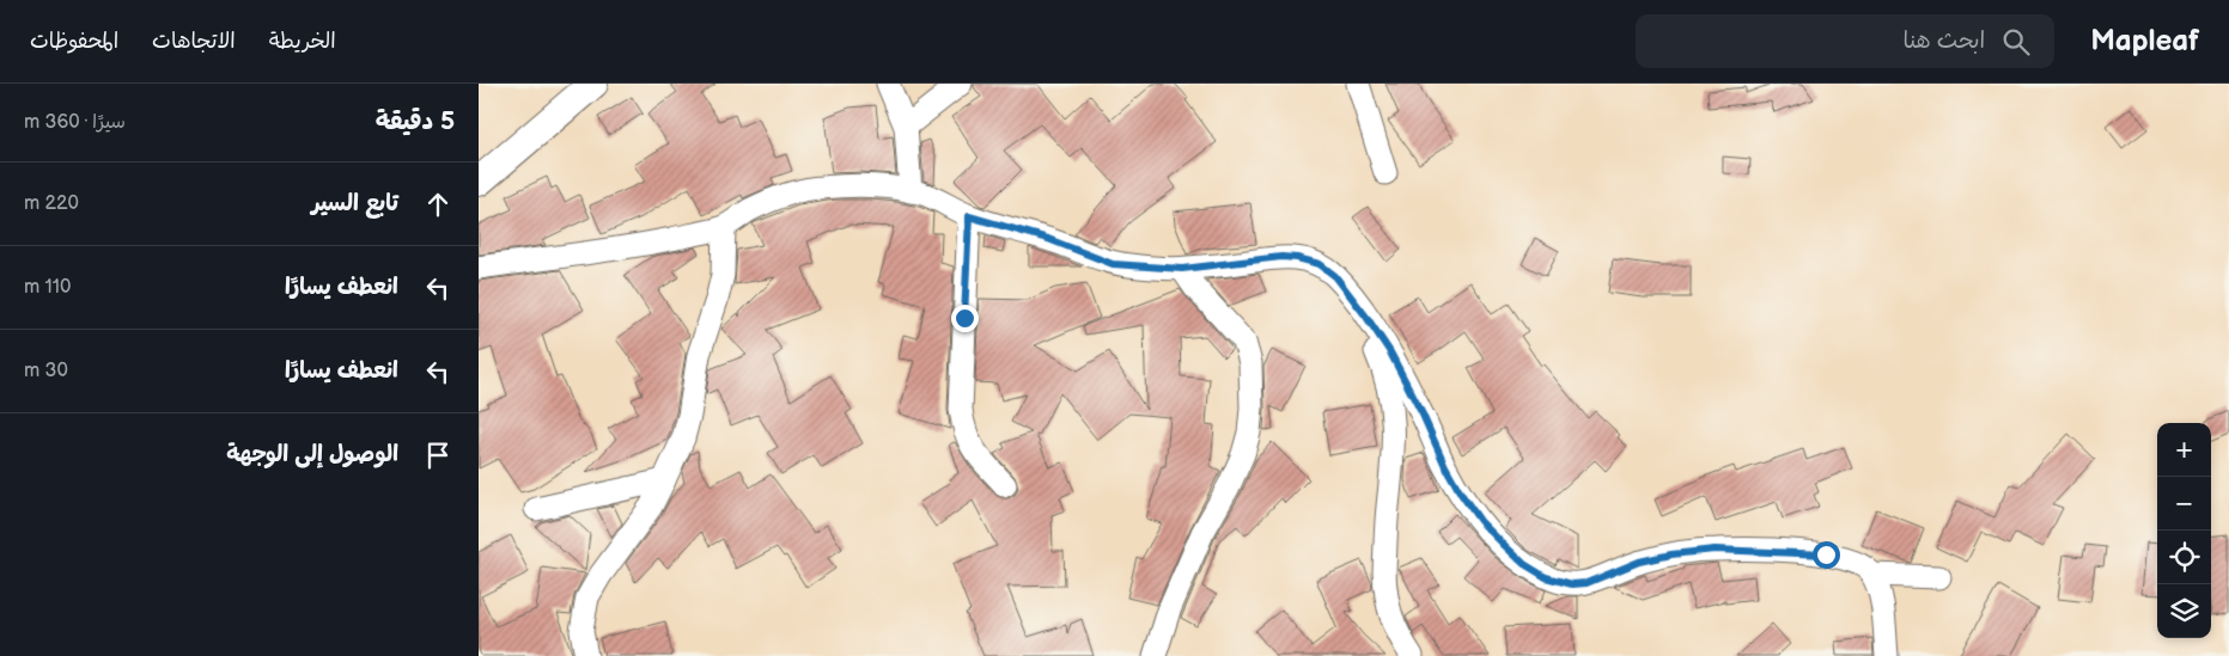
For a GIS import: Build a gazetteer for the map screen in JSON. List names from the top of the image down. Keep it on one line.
{"page":{"header":"Mapleaf","search":"ابحث هنا","nav":["الخريطة","الاتجاهات","المحفوظات"],"heading":["5 دقيقة","سيرًا · 360 m"],"list":[["تابع السير","220 m"],["انعطف يسارًا","110 m"],["انعطف يسارًا","30 m"],"الوصول إلى الوجهة"],"map_buttons":["+","−"]}}
